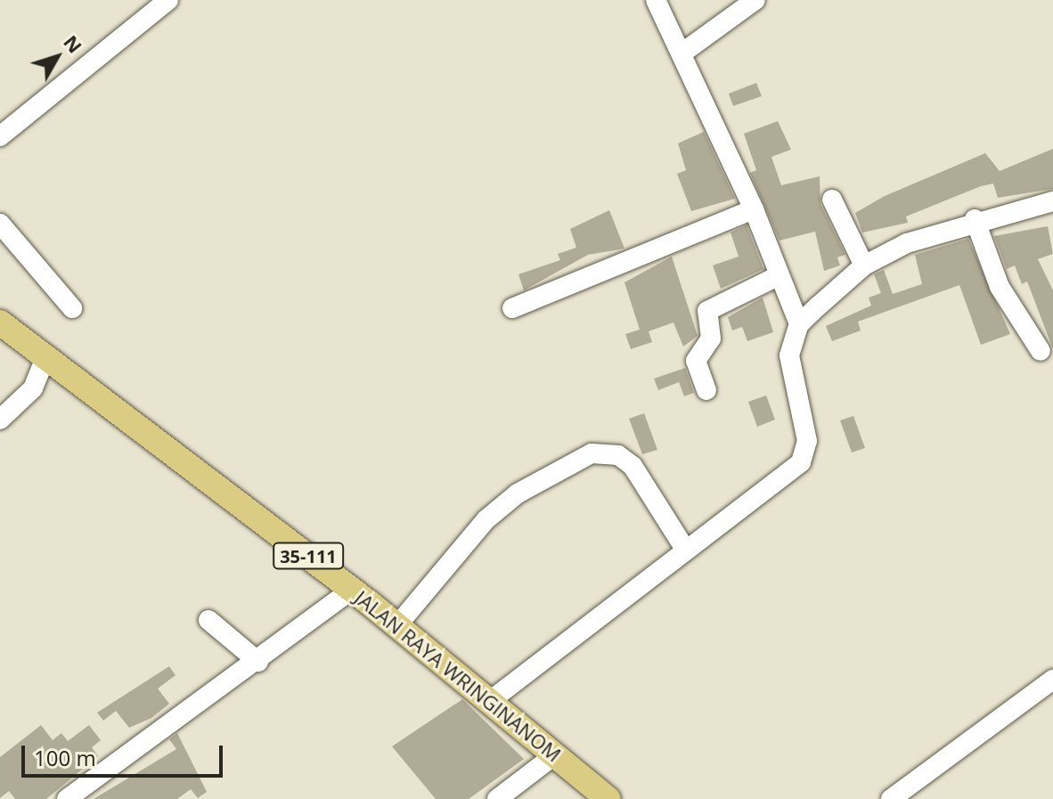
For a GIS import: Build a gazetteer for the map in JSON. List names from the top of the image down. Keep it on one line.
{"streets":{"main road":["35-111","JALAN RAYA WRINGINANOM"]},"scale_bar":"100 m","north":"top right"}
